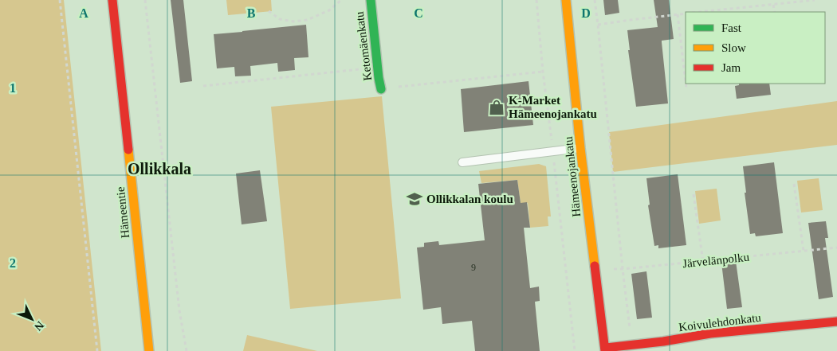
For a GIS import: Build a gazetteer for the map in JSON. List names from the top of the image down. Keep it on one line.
{"streets":{"street":["Ketomäenkatu","Hämeenojankatu","Hämeentie","Koivulehdonkatu"],"path":["Järvelänpolku"]},"crossings":[["Hämeenojankatu","Järvelänpolku"],["Hämeenojankatu","Koivulehdonkatu"]],"districts":["Ollikkala"],"places":{"shop":["K-Market Hämeenojankatu"],"school or university":["Ollikkalan koulu"]},"house_numbers":["9"],"legend":["Fast","Slow","Jam"],"north":"bottom right","grid":{"columns":["A","B","C","D"],"rows":["1","2"]}}
